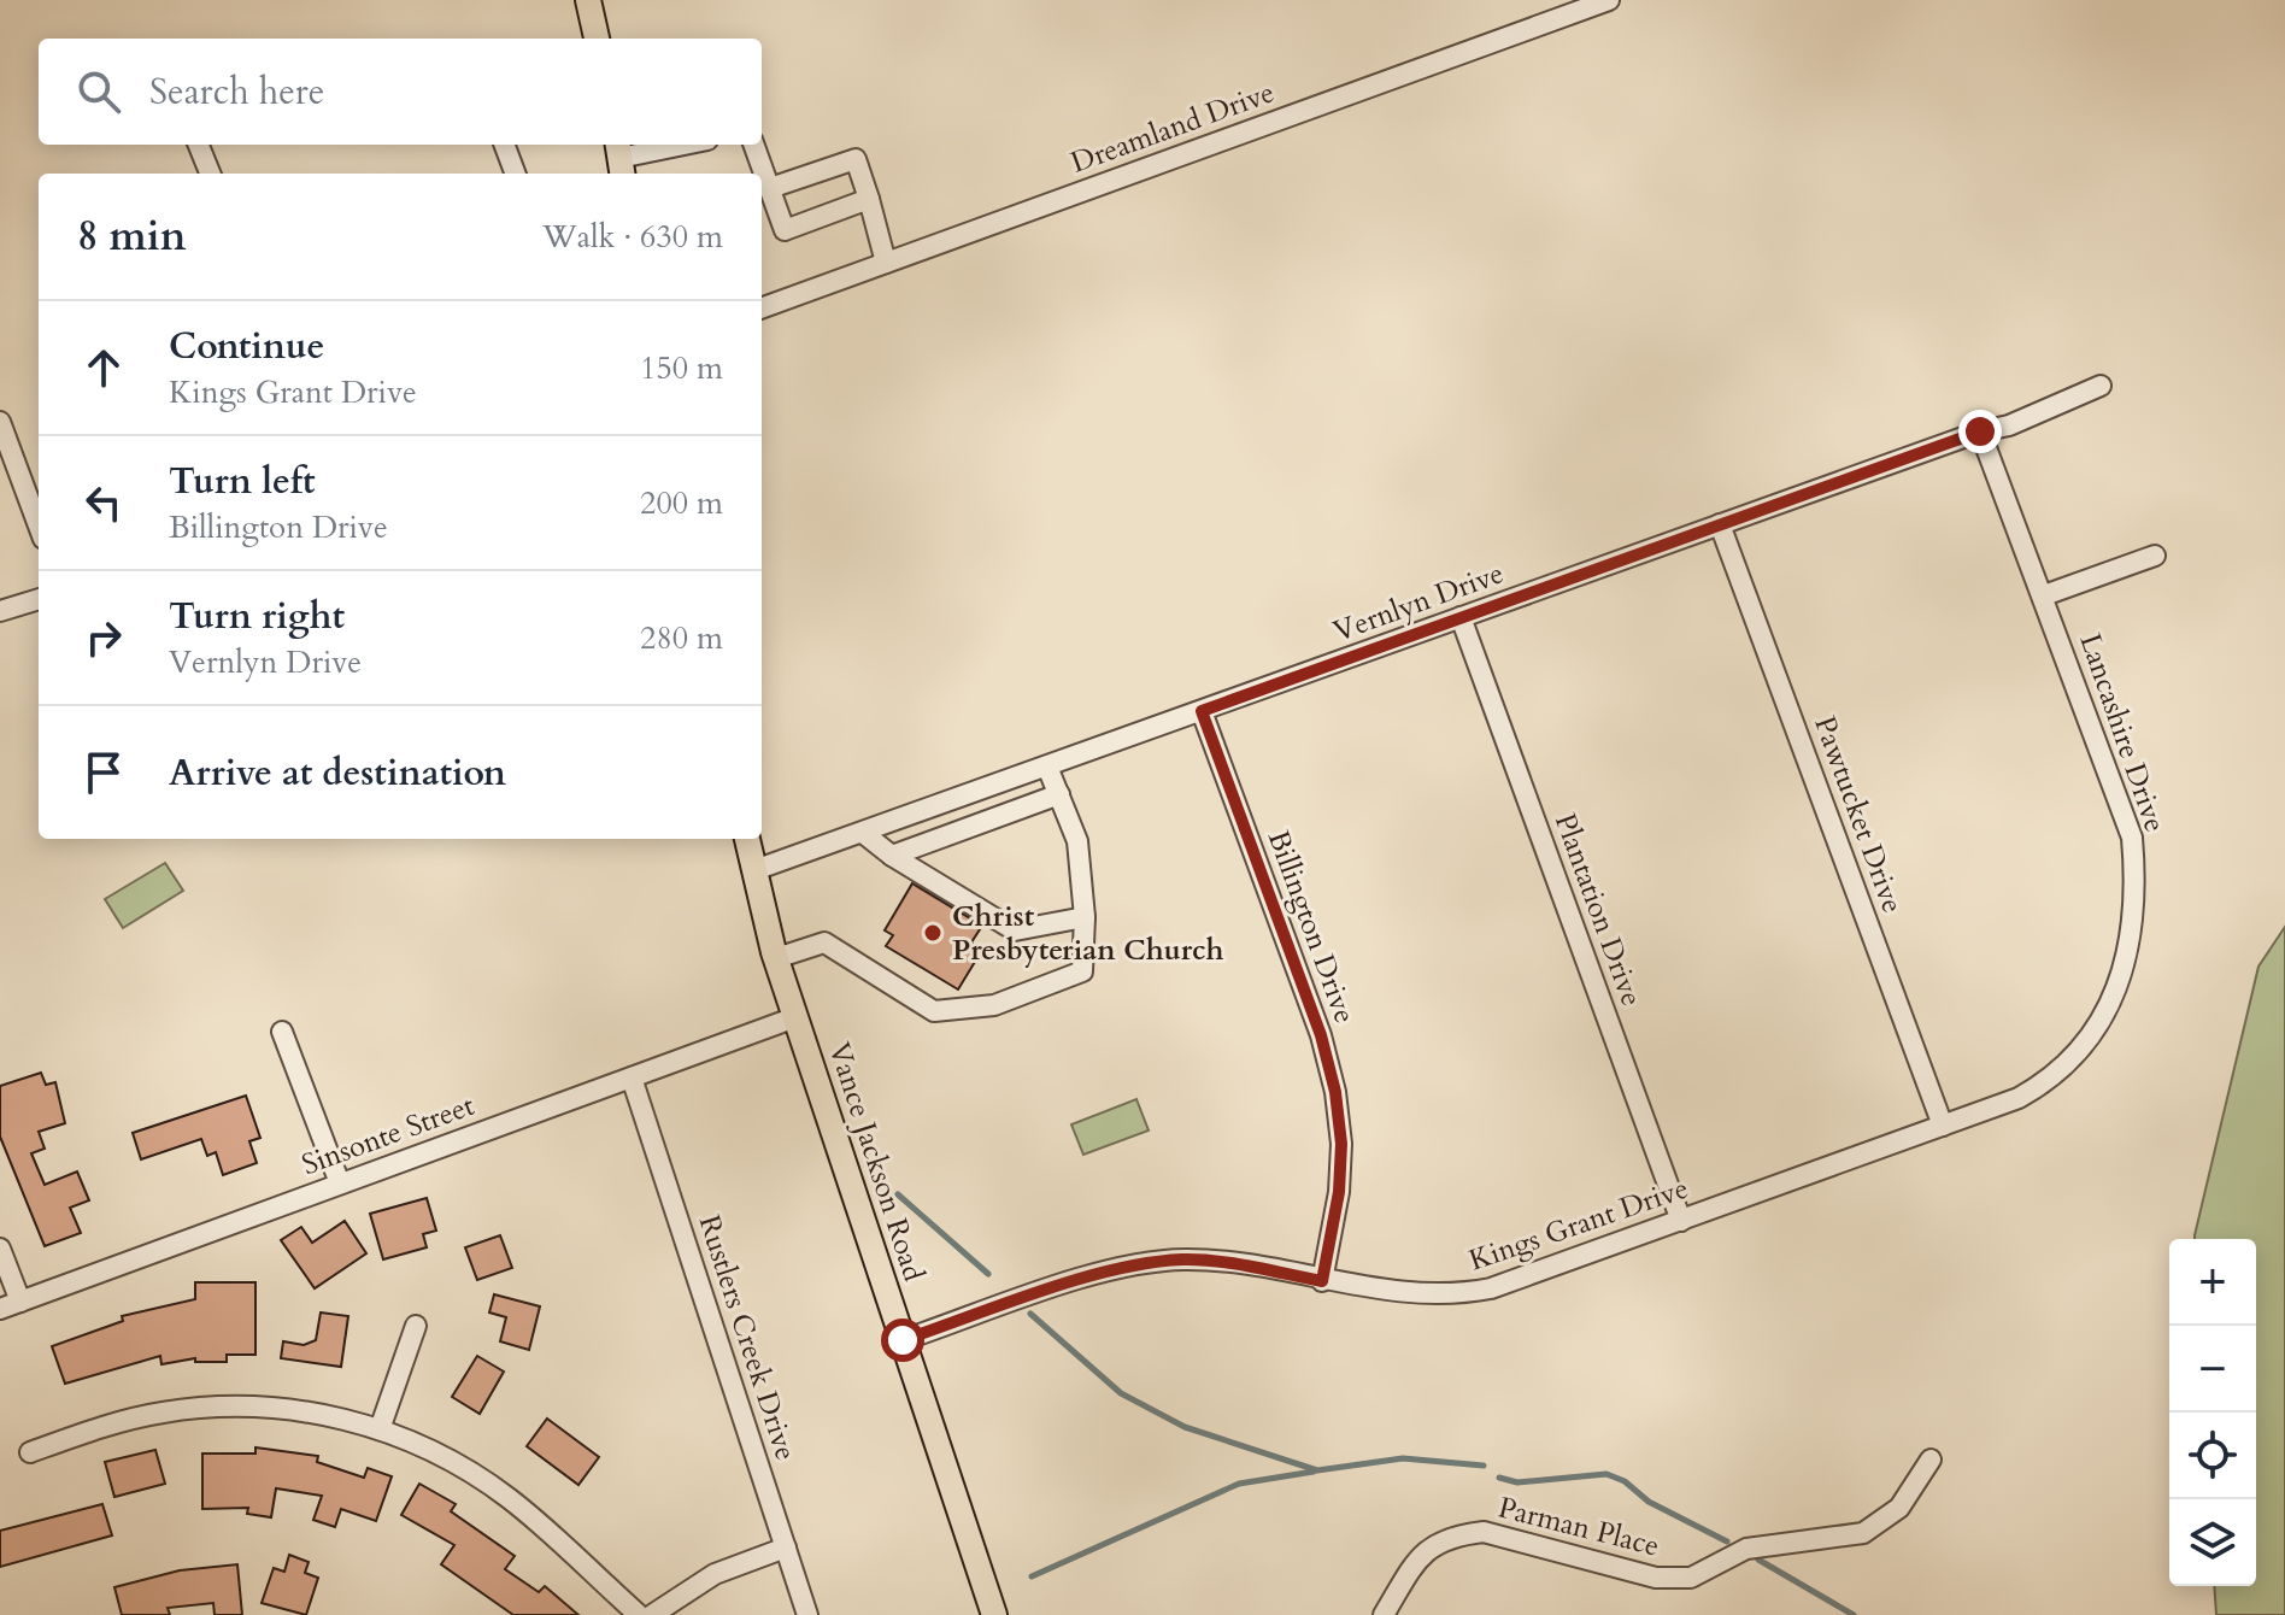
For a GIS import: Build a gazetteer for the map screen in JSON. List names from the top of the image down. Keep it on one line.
{"streets":{"main road":["Vance Jackson Road"],"street":["Dreamland Drive","Vernlyn Drive","Lancashire Drive","Pawtucket Drive","Plantation Drive","Billington Drive","Sinsonte Street","Kings Grant Drive","Rustlers Creek Drive","Parman Place"]},"crossings":[["Vernlyn Drive","Lancashire Drive"],["Vernlyn Drive","Pawtucket Drive"],["Vernlyn Drive","Plantation Drive"],["Vernlyn Drive","Billington Drive"],["Vernlyn Drive","Vance Jackson Road"],["Lancashire Drive","Kings Grant Drive"],["Pawtucket Drive","Kings Grant Drive"],["Plantation Drive","Kings Grant Drive"],["Billington Drive","Kings Grant Drive"],["Sinsonte Street","Vance Jackson Road"],["Sinsonte Street","Rustlers Creek Drive"],["Vance Jackson Road","Kings Grant Drive"]],"places":["Christ Presbyterian Church"],"page":{"search":"Search here","heading":["8 min","Walk · 630 m"],"list":[["Continue","Kings Grant Drive","150 m"],["Turn left","Billington Drive","200 m"],["Turn right","Vernlyn Drive","280 m"],"Arrive at destination"],"map_buttons":["+","−"]}}
